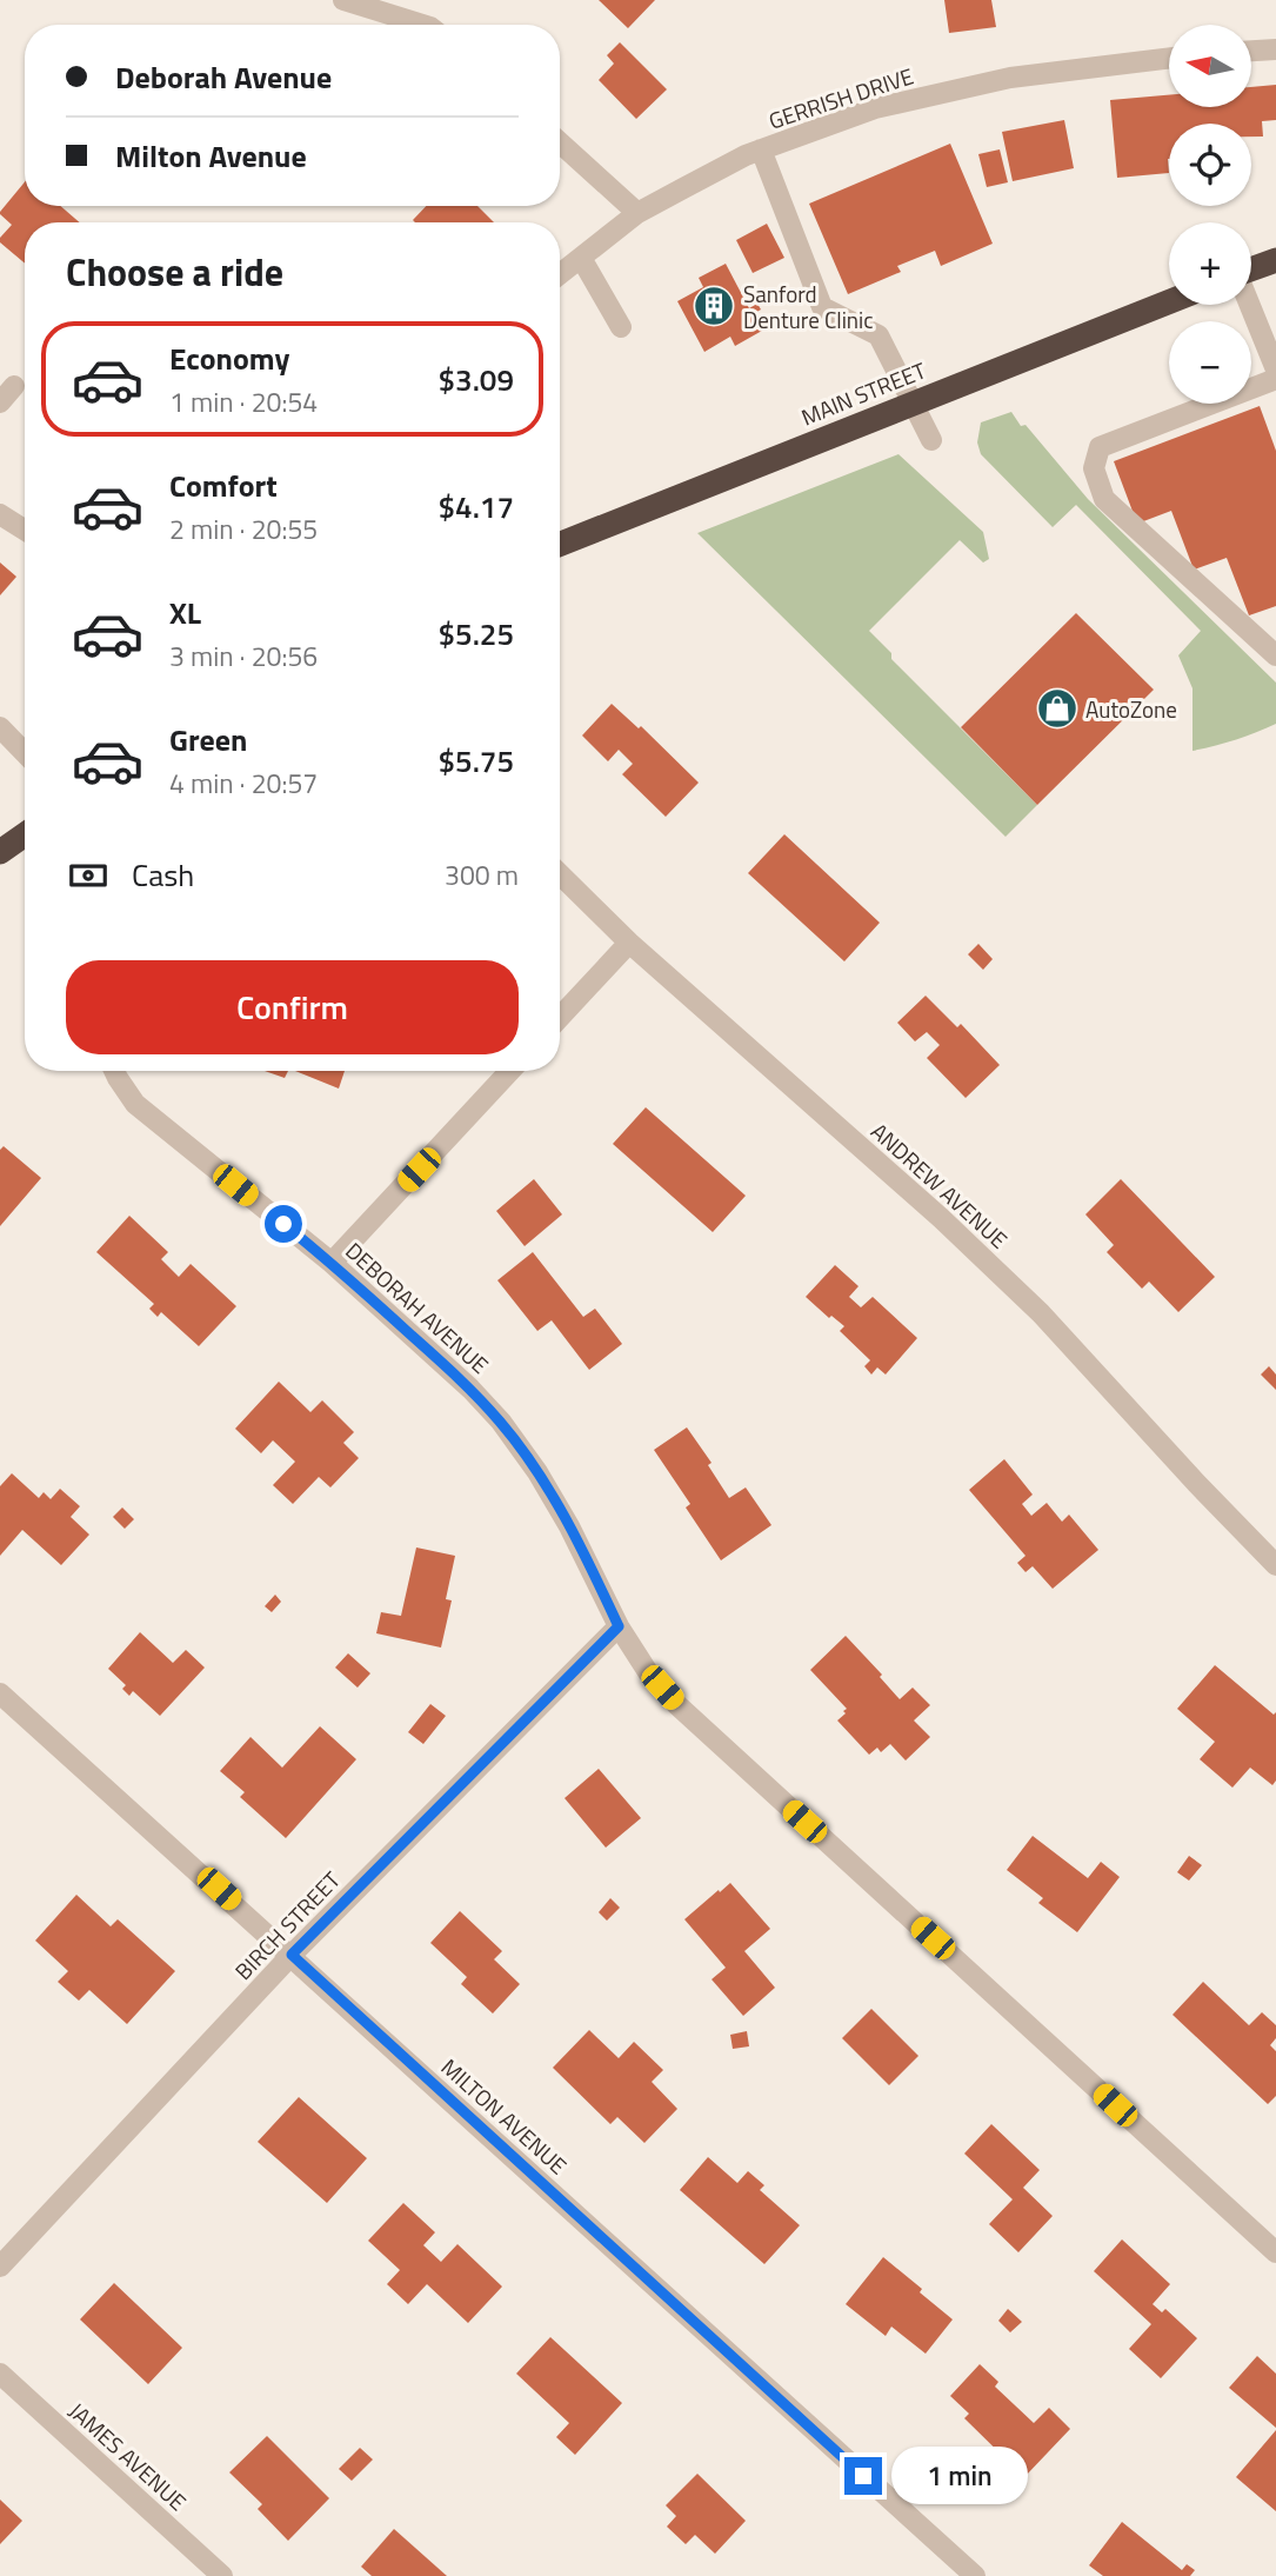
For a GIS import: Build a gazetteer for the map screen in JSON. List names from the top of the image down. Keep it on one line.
{"streets":{"highway":["MAIN STREET"],"street":["GERRISH DRIVE","ANDREW AVENUE","DEBORAH AVENUE","BIRCH STREET","MILTON AVENUE","JAMES AVENUE"]},"crossings":[["DEBORAH AVENUE","BIRCH STREET"],["BIRCH STREET","MILTON AVENUE"]],"places":{"building":["Sanford Denture Clinic"],"shop":["AutoZone"]},"north":"left","page":{"map_buttons":["+","−"],"banner":["Deborah Avenue","Milton Avenue"],"heading":"Choose a ride","list":[{"name":"Economy","note":"1 min · 20:54","value":"$3.09"},{"name":"Comfort","note":"2 min · 20:55","value":"$4.17"},{"name":"XL","note":"3 min · 20:56","value":"$5.25"},{"name":"Green","note":"4 min · 20:57","value":"$5.75"}],"pay":["Cash","300 m"],"buttons":"Confirm","bubble":"1 min"}}
